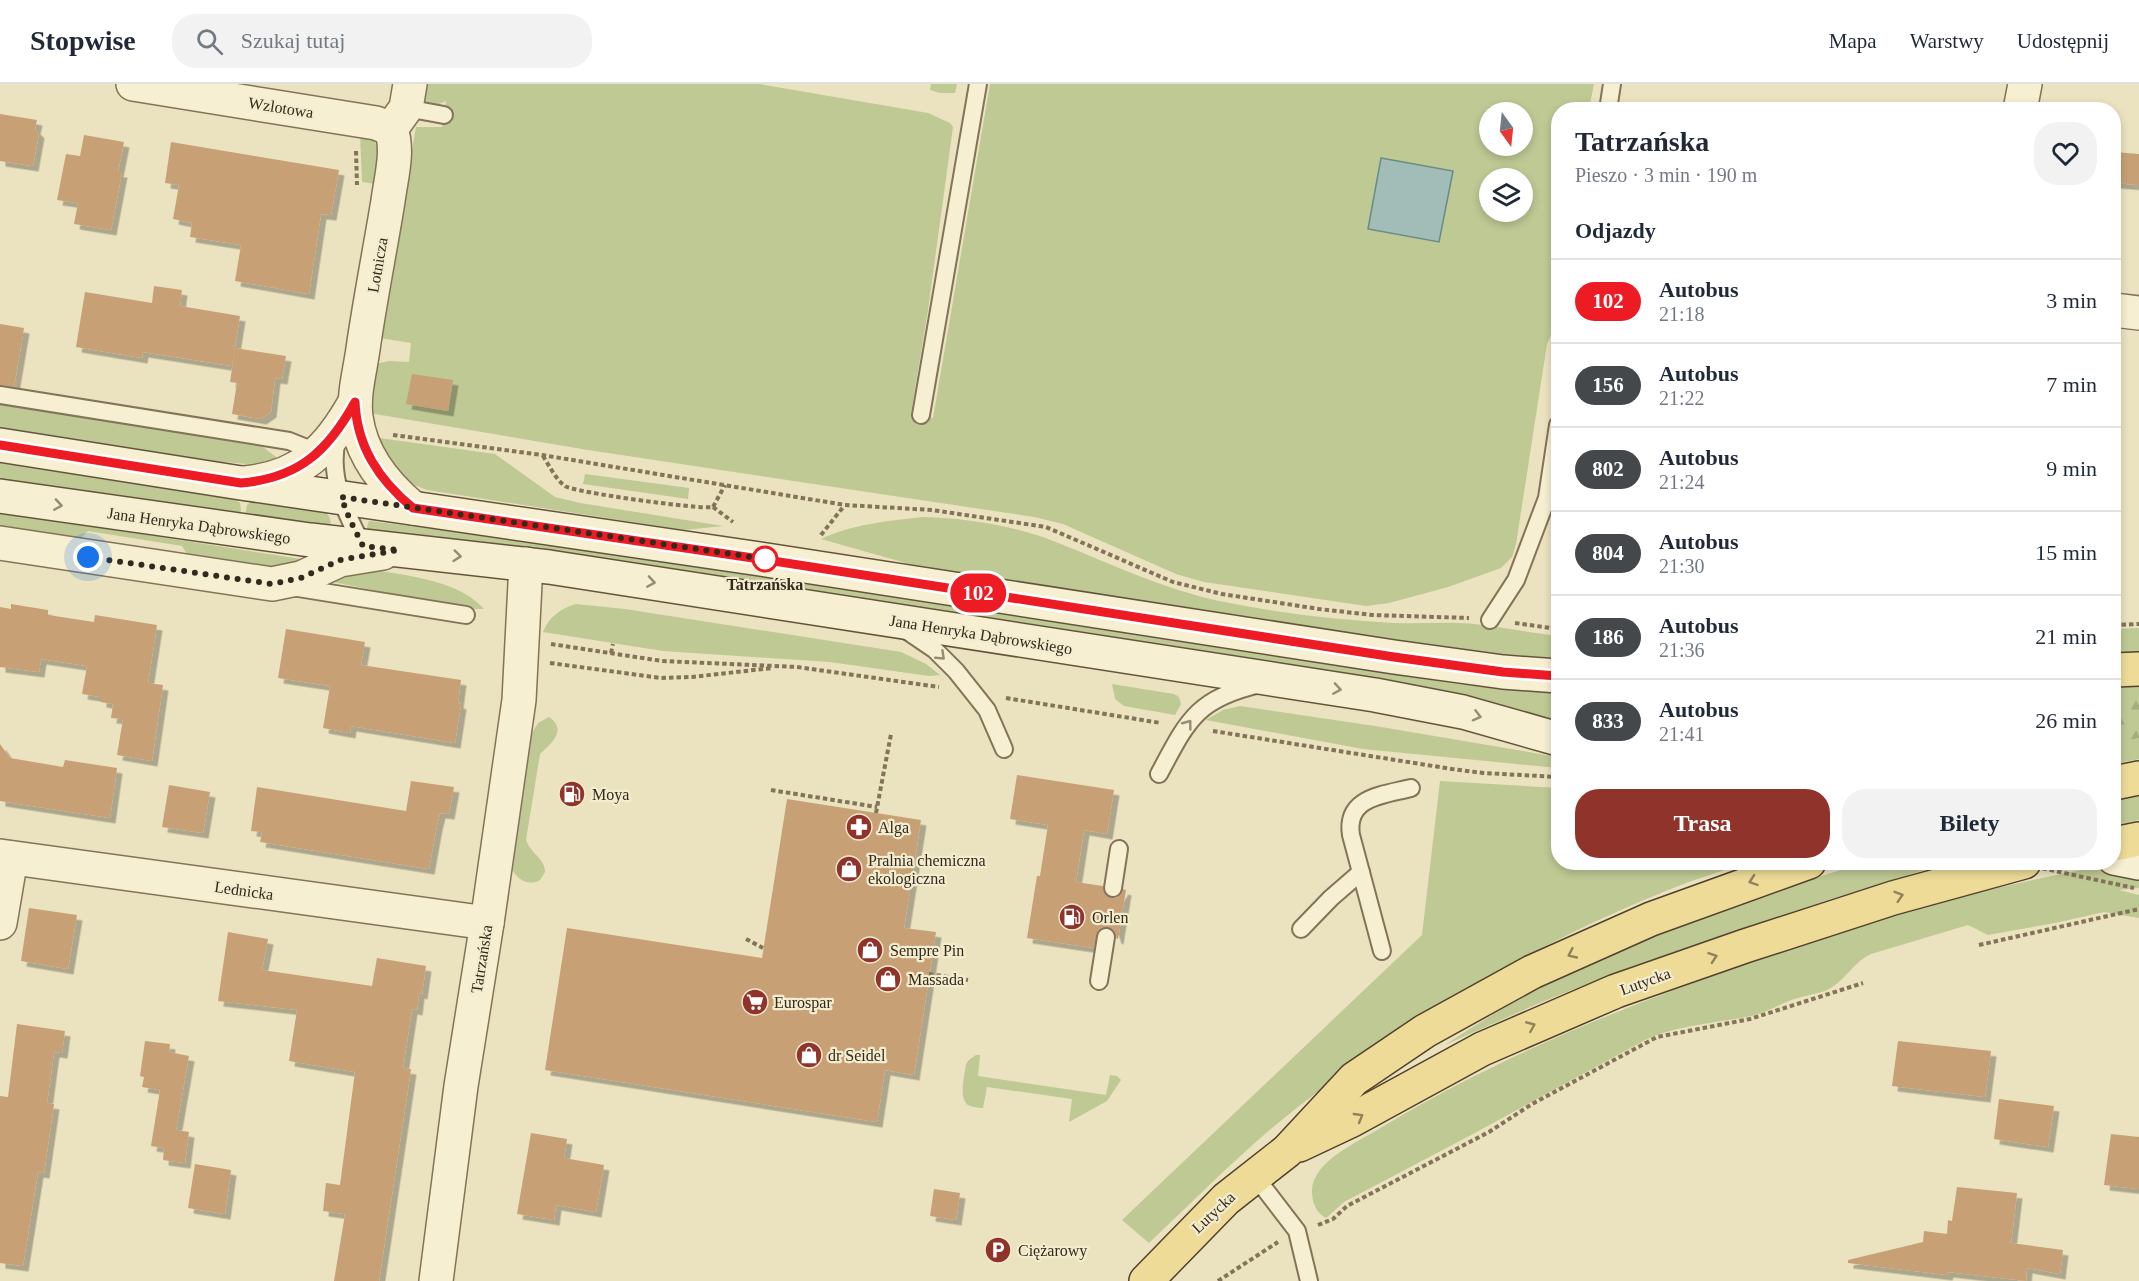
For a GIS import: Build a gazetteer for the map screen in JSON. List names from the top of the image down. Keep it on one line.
{"streets":{"main road":["Wzlotowa","Lotnicza","Jana Henryka Dąbrowskiego","Lednicka","Tatrzańska","Lutycka"]},"crossings":[["Wzlotowa","Lotnicza"],["Jana Henryka Dąbrowskiego","Tatrzańska"],["Lednicka","Tatrzańska"]],"places":{"other":["Tatrzańska"],"fuel station":["Moya","Orlen"],"pharmacy":["Alga"],"shop":["Pralnia chemiczna ekologiczna","Sempre Pin","Massada","dr Seidel"],"supermarket":["Eurospar"],"parking":["Ciężarowy"]},"lines":["bus line 102"],"north":"bottom","page":{"header":"Stopwise","search":"Szukaj tutaj","nav":["Mapa","Warstwy","Udostępnij"],"on_map":"102","heading":[["Tatrzańska","Pieszo · 3 min · 190 m"],"Odjazdy"],"list":[{"mark":"102","name":"Autobus","note":"21:18","value":"3 min"},{"mark":"156","name":"Autobus","note":"21:22","value":"7 min"},{"mark":"802","name":"Autobus","note":"21:24","value":"9 min"},{"mark":"804","name":"Autobus","note":"21:30","value":"15 min"},{"mark":"186","name":"Autobus","note":"21:36","value":"21 min"},{"mark":"833","name":"Autobus","note":"21:41","value":"26 min"}],"buttons":["Trasa","Bilety"]}}
